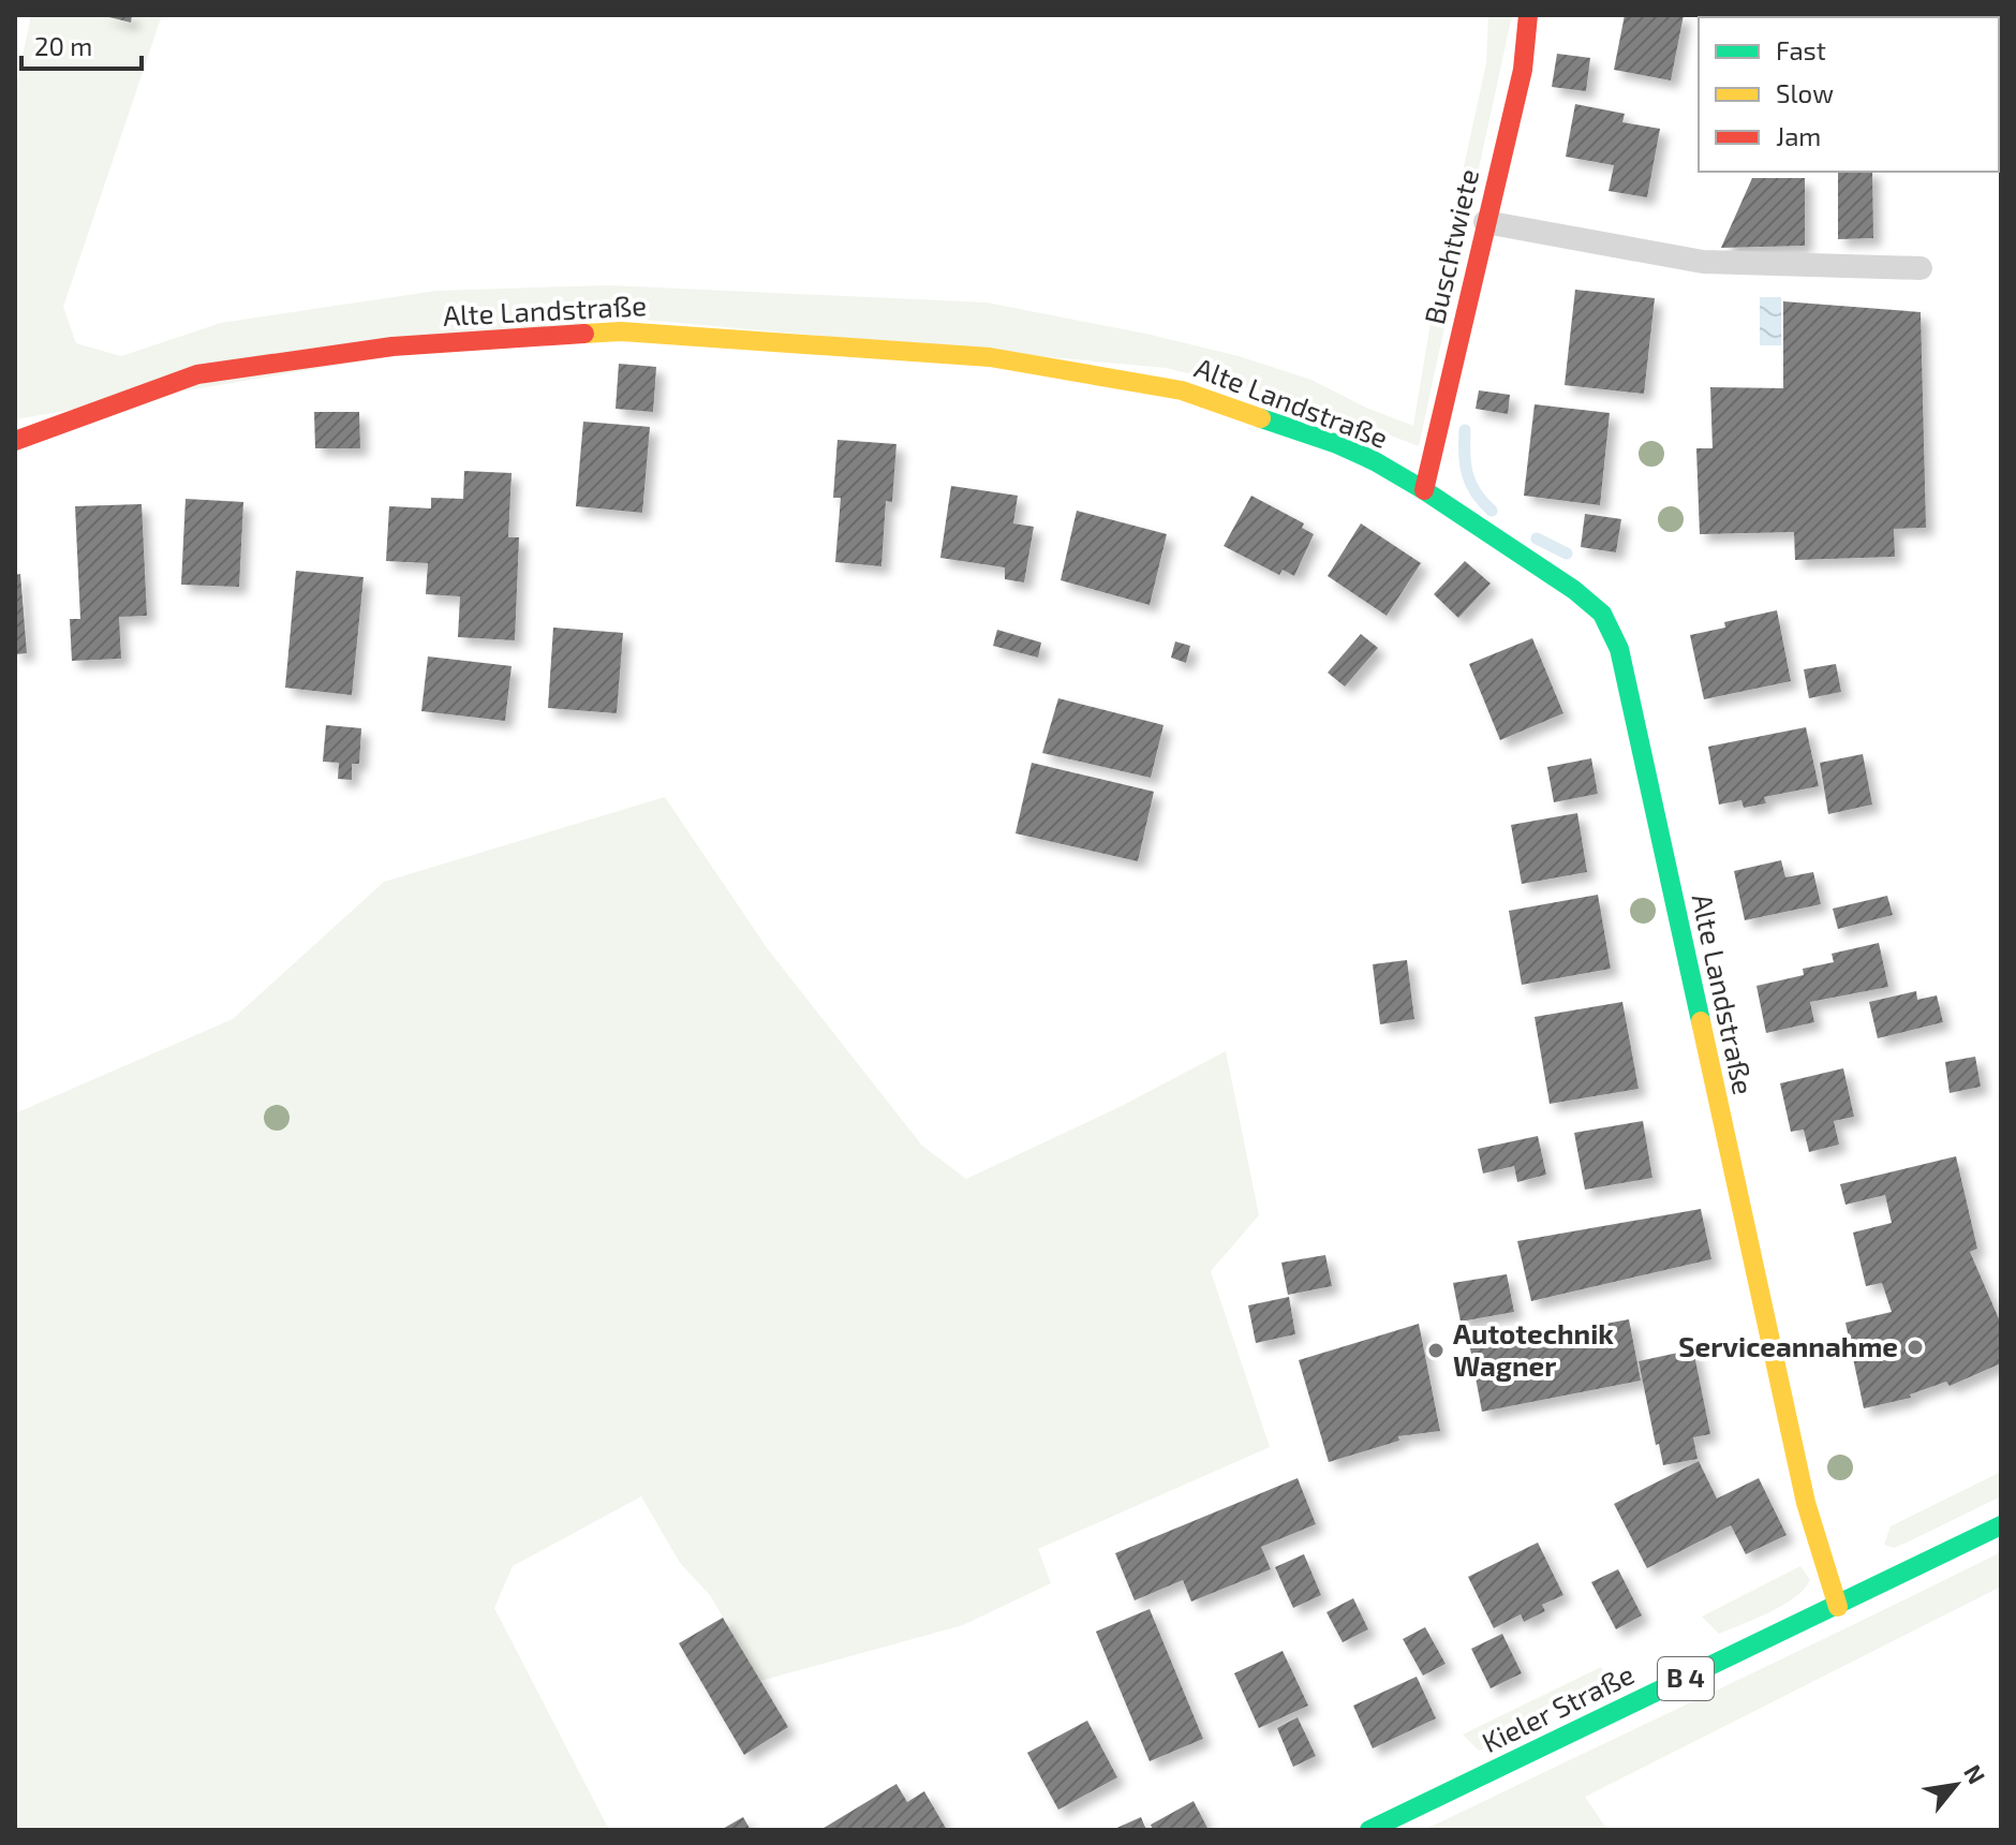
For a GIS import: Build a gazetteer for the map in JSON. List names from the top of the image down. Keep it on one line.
{"streets":{"street":["Buschtwiete","Alte Landstraße","B 4","Kieler Straße"]},"crossings":[["Buschtwiete","Alte Landstraße"],["Alte Landstraße","Kieler Straße"]],"places":["Serviceannahme","Autotechnik Wagner"],"legend":["Fast","Slow","Jam"],"scale_bar":"20 m","north":"top right"}
